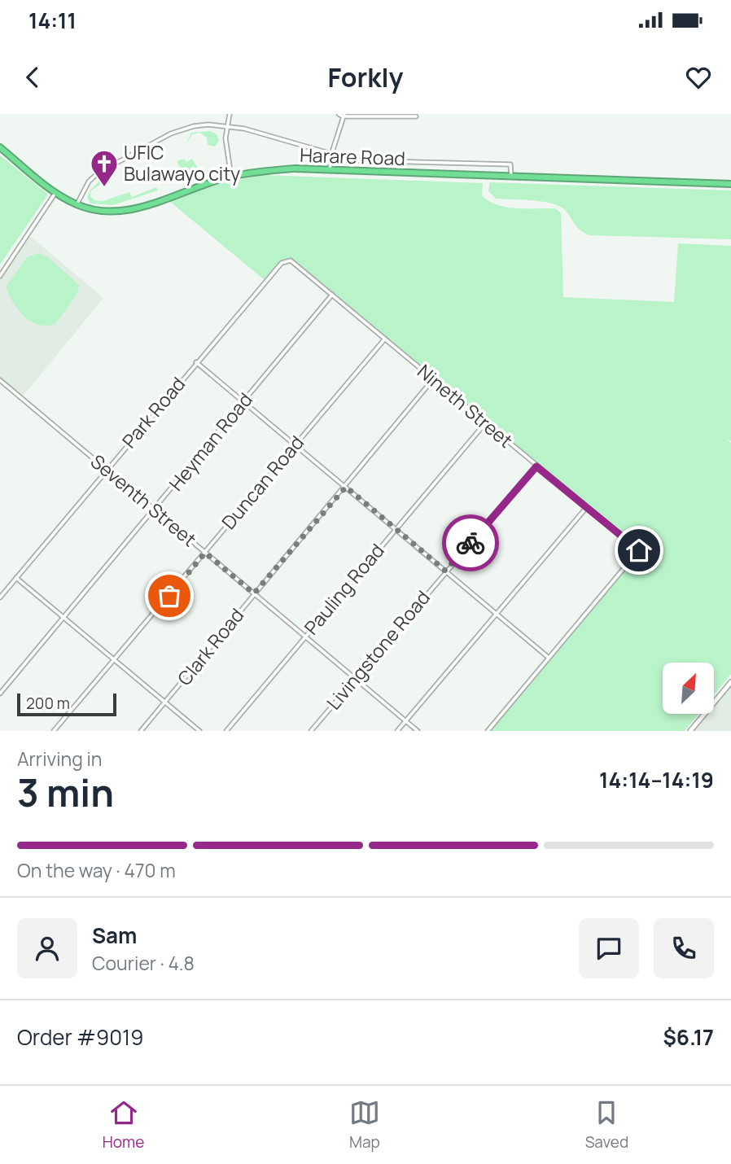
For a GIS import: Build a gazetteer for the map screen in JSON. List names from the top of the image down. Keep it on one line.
{"streets":{"highway":["Harare Road"],"street":["Nineth Street","Park Road","Heyman Road","Duncan Road","Seventh Street","Pauling Road","Clark Road","Livingstone Road"]},"crossings":[["Nineth Street","Park Road"],["Nineth Street","Heyman Road"],["Nineth Street","Duncan Road"],["Nineth Street","Pauling Road"],["Nineth Street","Clark Road"],["Nineth Street","Livingstone Road"],["Park Road","Seventh Street"],["Heyman Road","Seventh Street"],["Duncan Road","Seventh Street"],["Seventh Street","Pauling Road"],["Seventh Street","Clark Road"],["Seventh Street","Livingstone Road"]],"places":{"church":["UFIC Bulawayo city"]},"scale_bar":"200 m","north":"top right","page":{"status":"14:11","header":"Forkly","scale":"200 m","heading":["3 min","Arriving in","14:14–14:19"],"panel":["Sam","Courier · 4.8","Order #9019","$6.17"],"bar":"On the way · 470 m","tabs":["Home","Map","Saved"]}}
